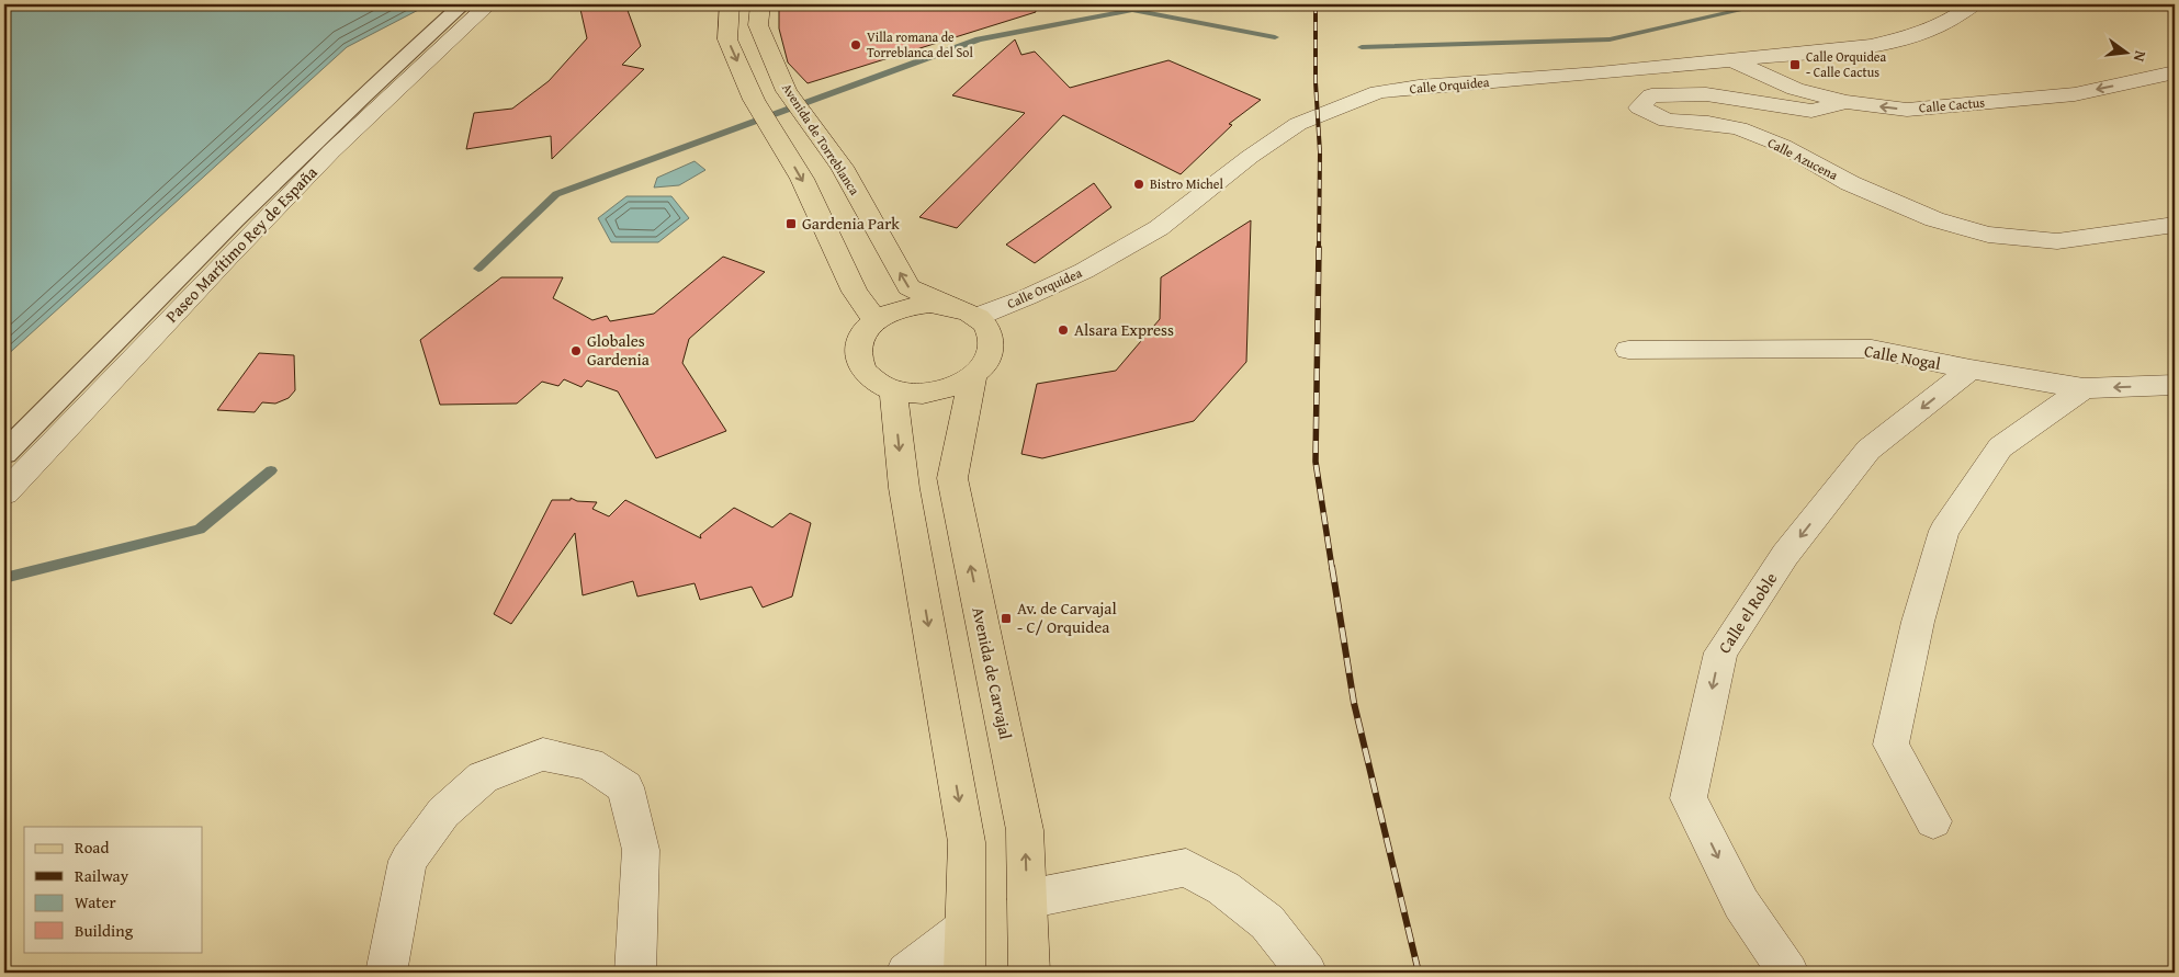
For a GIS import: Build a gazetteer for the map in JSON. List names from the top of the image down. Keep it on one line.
{"streets":{"main road":["Avenida de Torreblanca","Avenida de Carvajal"],"street":["Calle Orquidea","Calle Cactus","Calle Azucena","Paseo Marítimo Rey de España","Calle Nogal","Calle el Roble"]},"crossings":[["Calle Orquidea","Calle Cactus"],["Calle Orquidea","Avenida de Torreblanca"],["Calle Orquidea","Avenida de Carvajal"],["Calle Cactus","Calle Azucena"],["Avenida de Torreblanca","Avenida de Carvajal"],["Calle Nogal","Calle el Roble"]],"one_way":["Calle Cactus","Calle el Roble"],"places":{"other":["Villa romana de Torreblanca del Sol","Bistro Michel","Alsara Express","Globales Gardenia"],"transit":["Calle Orquidea - Calle Cactus","Gardenia Park","Av. de Carvajal - C/ Orquidea"]},"legend":["Road","Railway","Water","Building"],"north":"right"}
